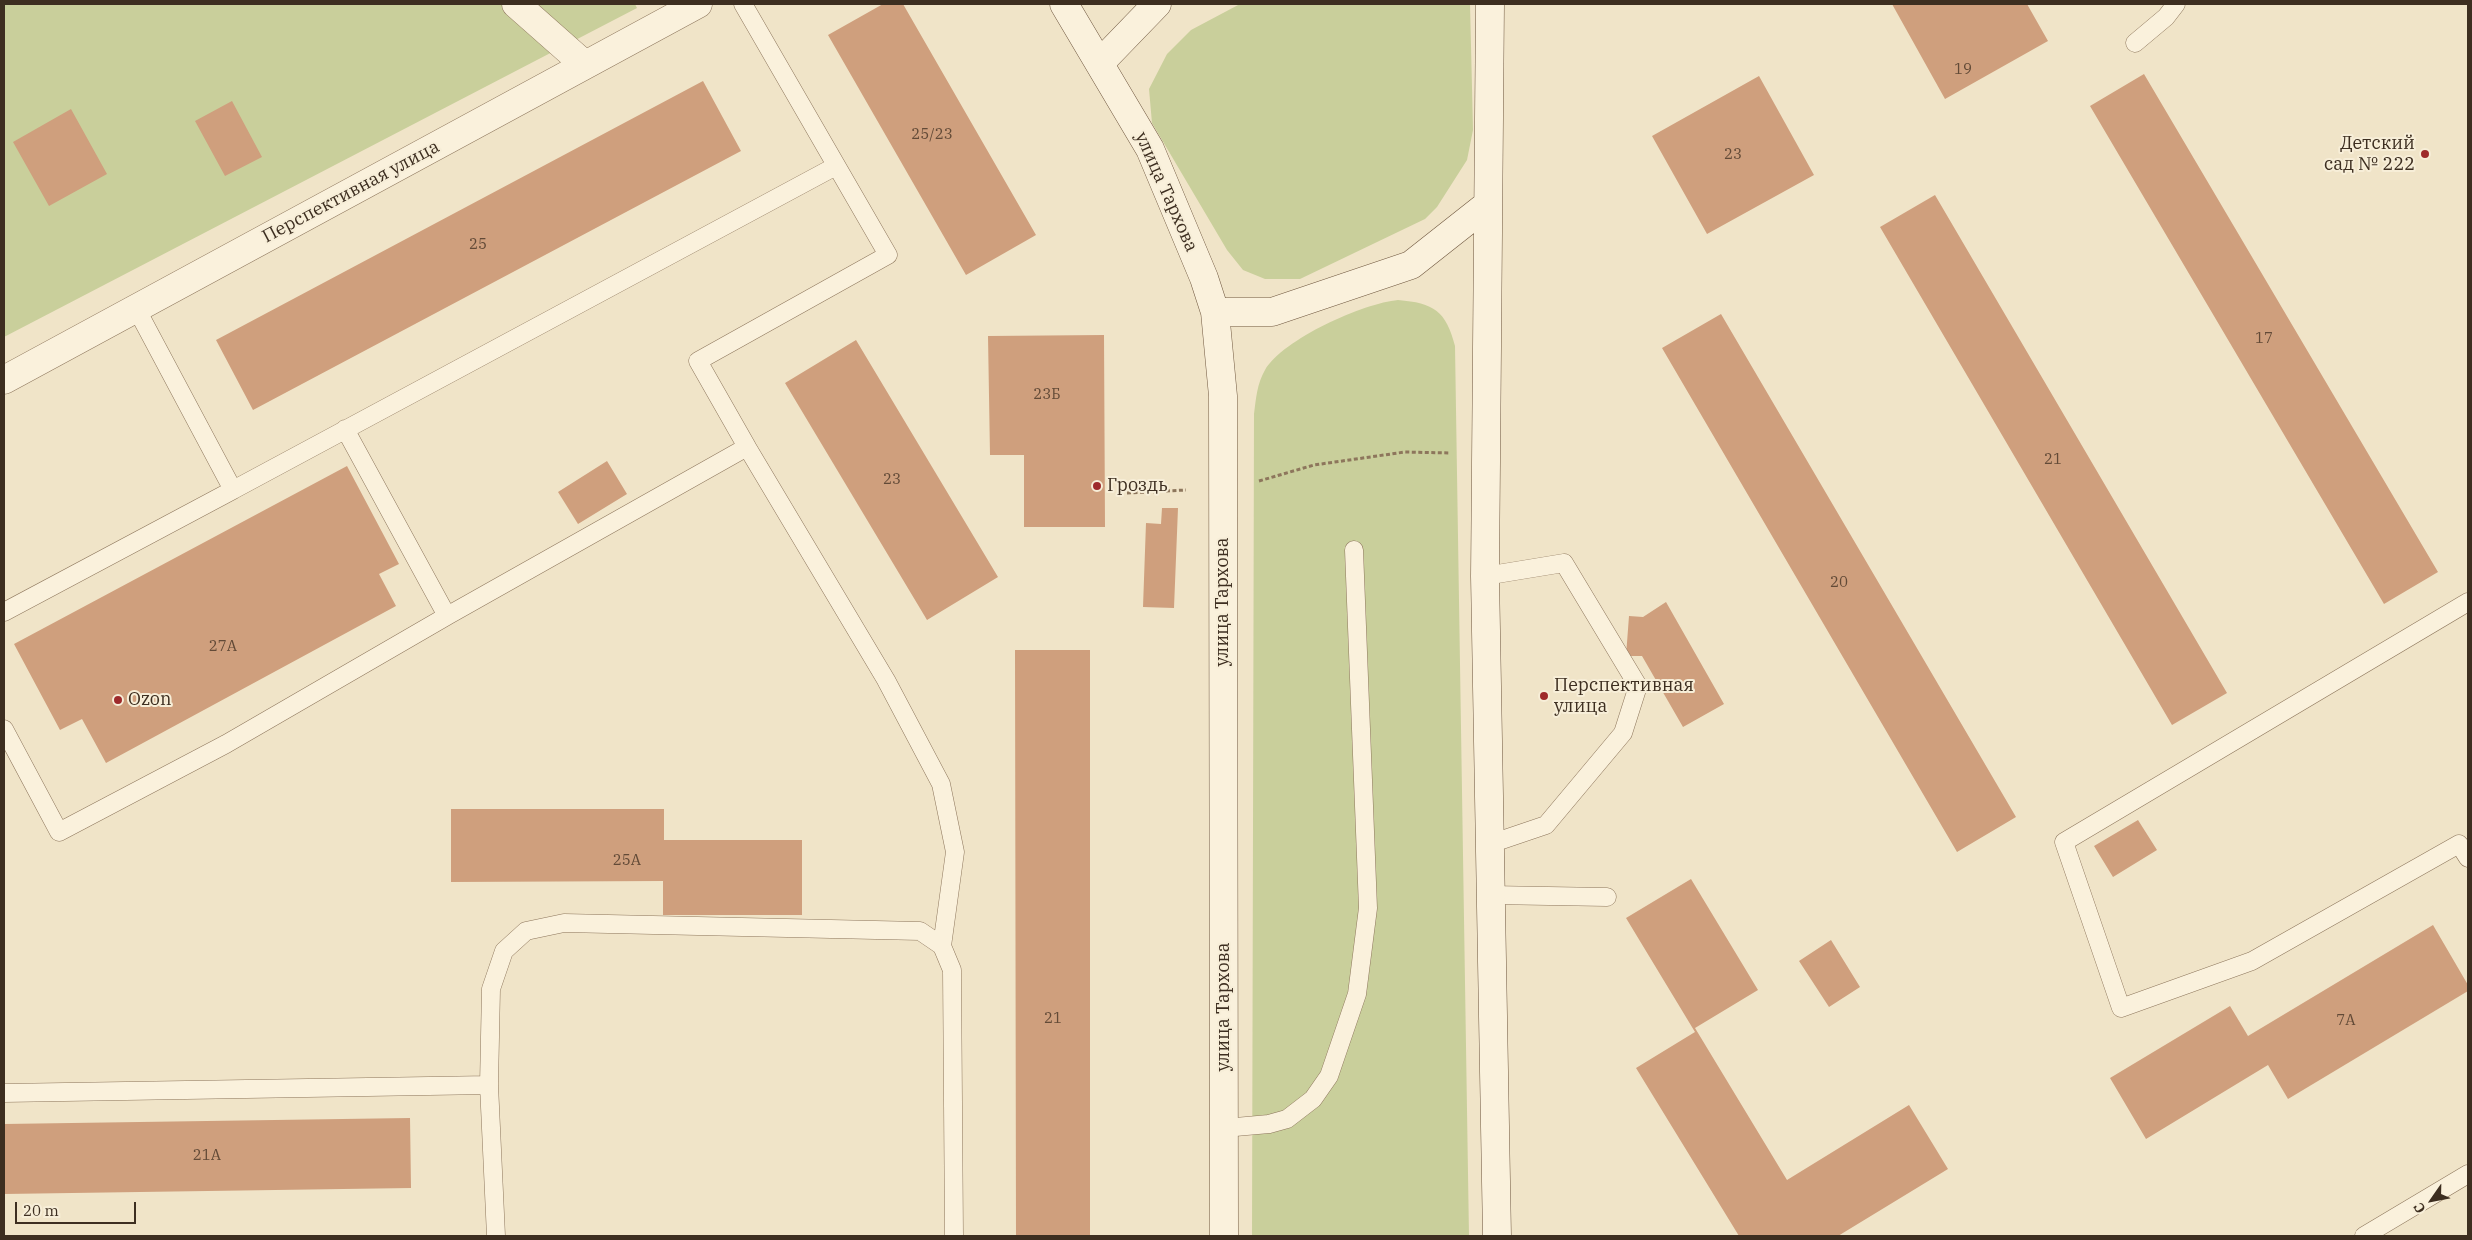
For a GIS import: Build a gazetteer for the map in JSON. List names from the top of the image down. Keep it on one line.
{"streets":{"main road":["Перспективная улица","улица Тархова"]},"places":["Детский сад № 222","Гроздь","Перспективная улица","Ozon"],"house_numbers":["19","25/23","23","25","17","23Б","21","23","20","27А","25А","21","7А","21А"],"scale_bar":"20 m","north":"bottom left"}
